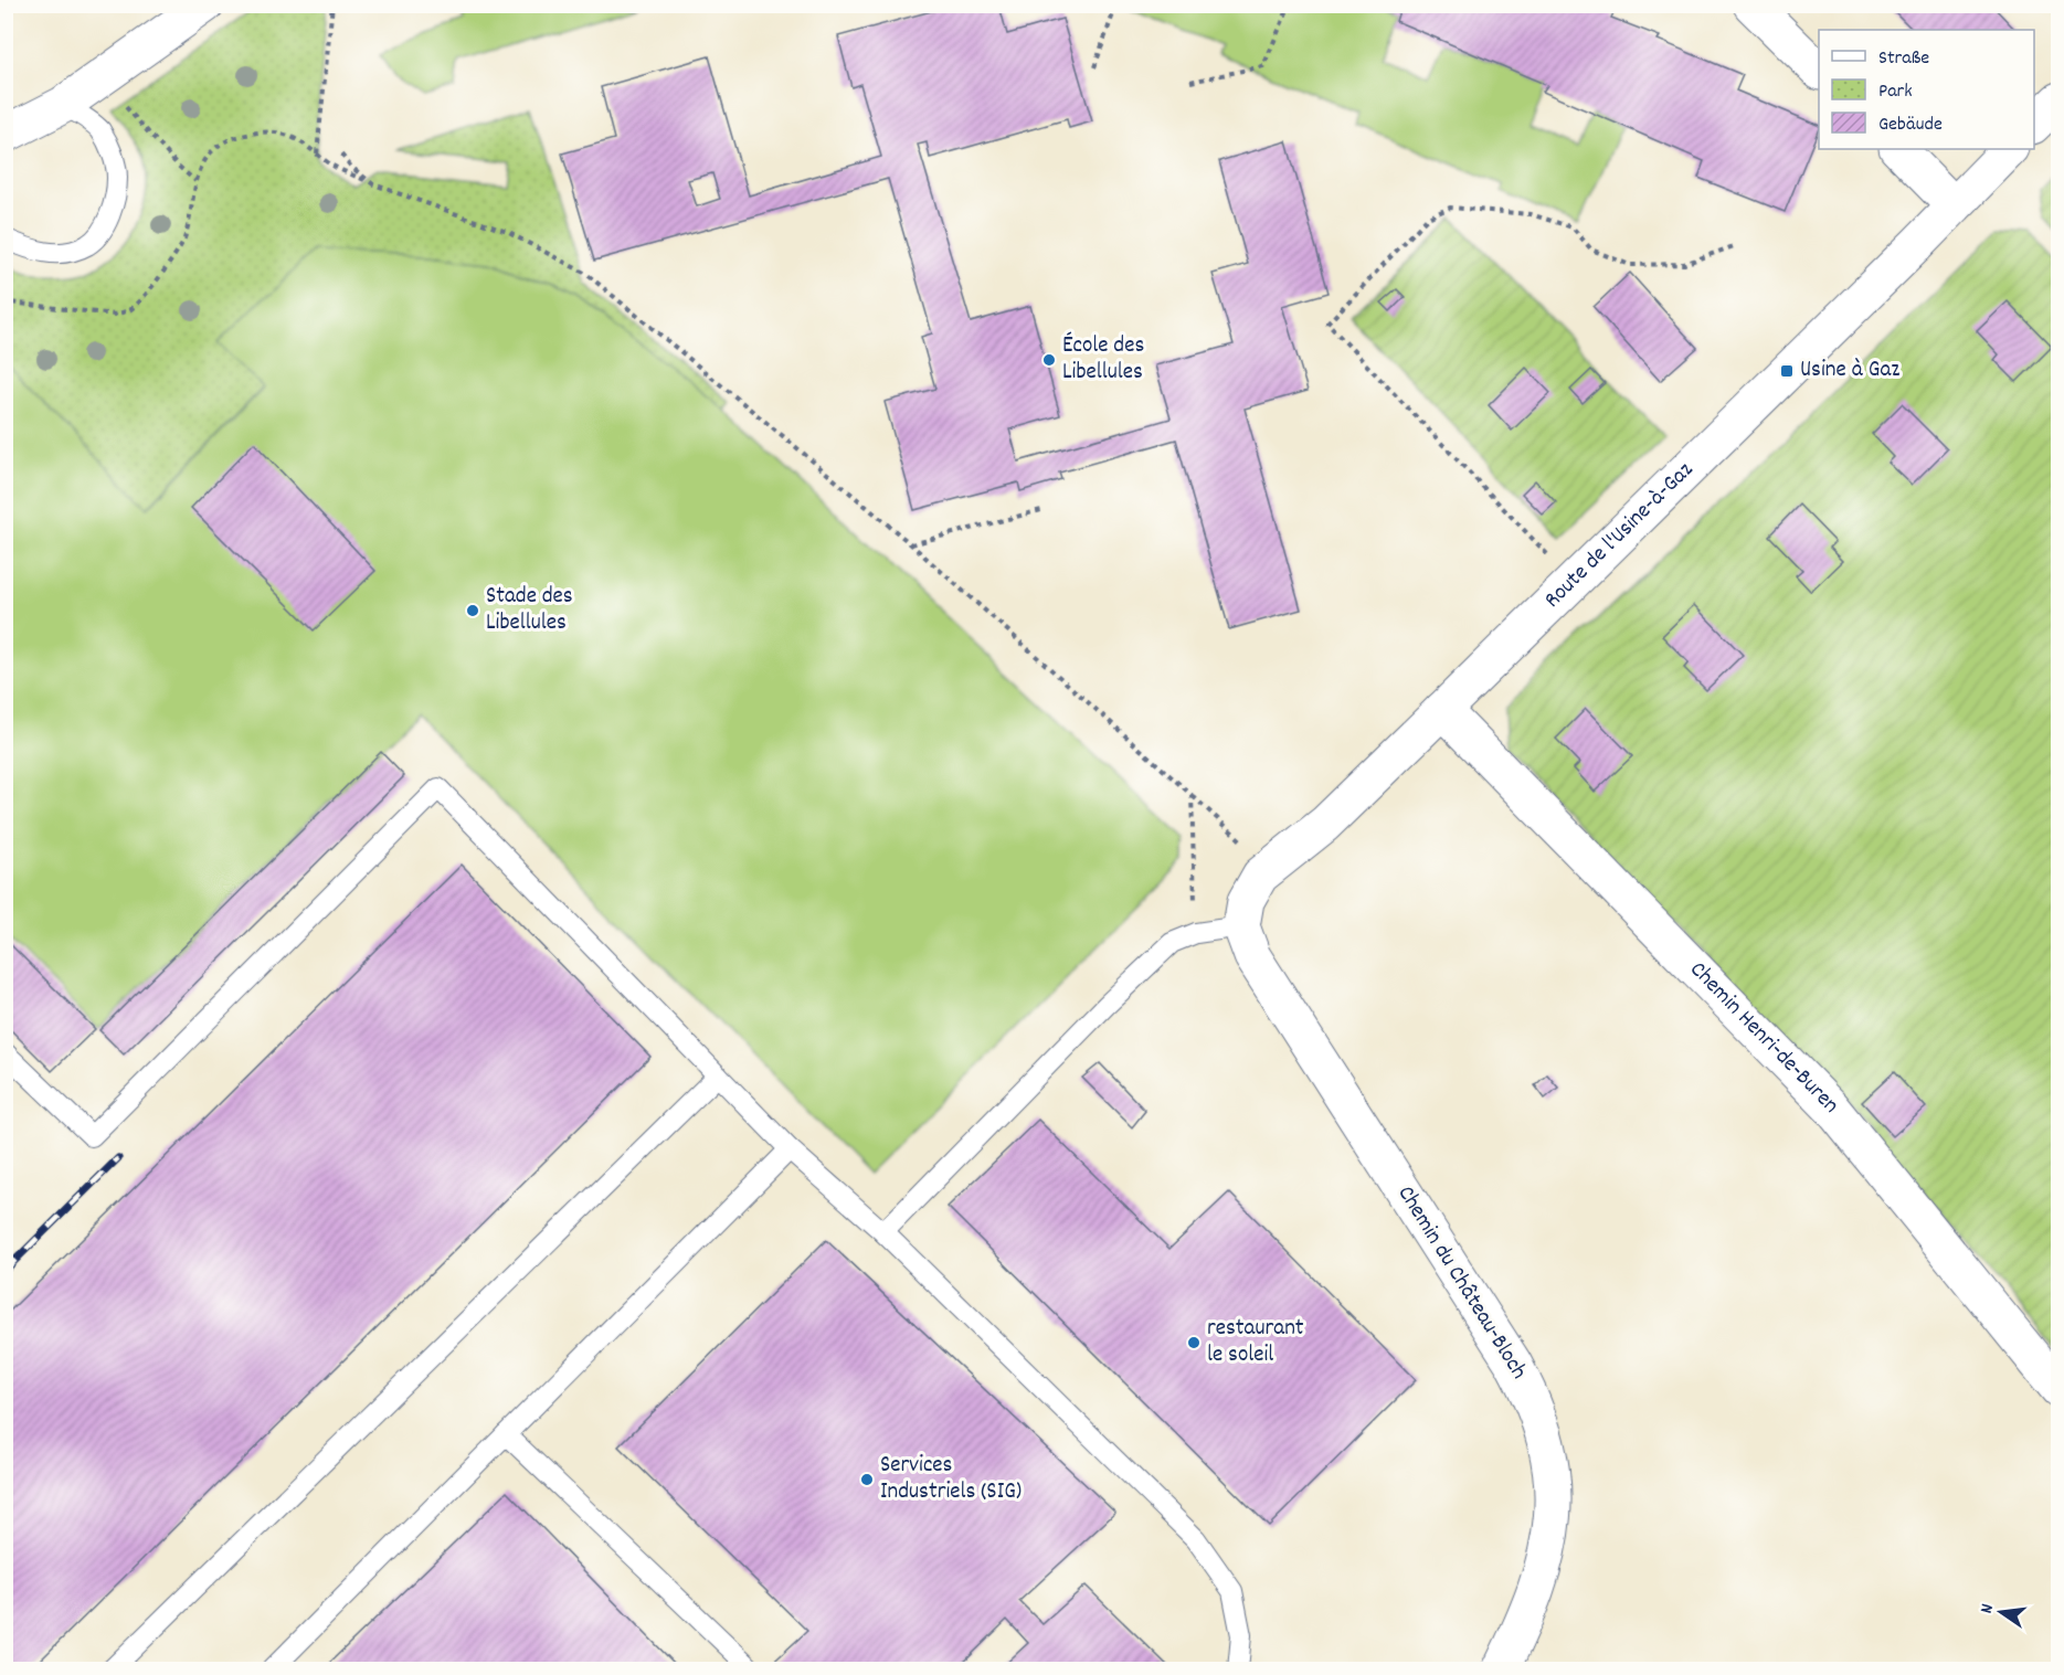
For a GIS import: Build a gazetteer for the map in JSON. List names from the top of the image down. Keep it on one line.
{"streets":{"street":["Route de l'Usine-à-Gaz","Chemin Henri-de-Buren","Chemin du Château-Bloch"]},"crossings":[["Route de l'Usine-à-Gaz","Chemin Henri-de-Buren"],["Route de l'Usine-à-Gaz","Chemin du Château-Bloch"]],"places":{"other":["École des Libellules","Stade des Libellules","restaurant le soleil","Services Industriels (SIG)"],"transit":["Usine à Gaz"]},"legend":["Straße","Park","Gebäude"],"north":"left"}
